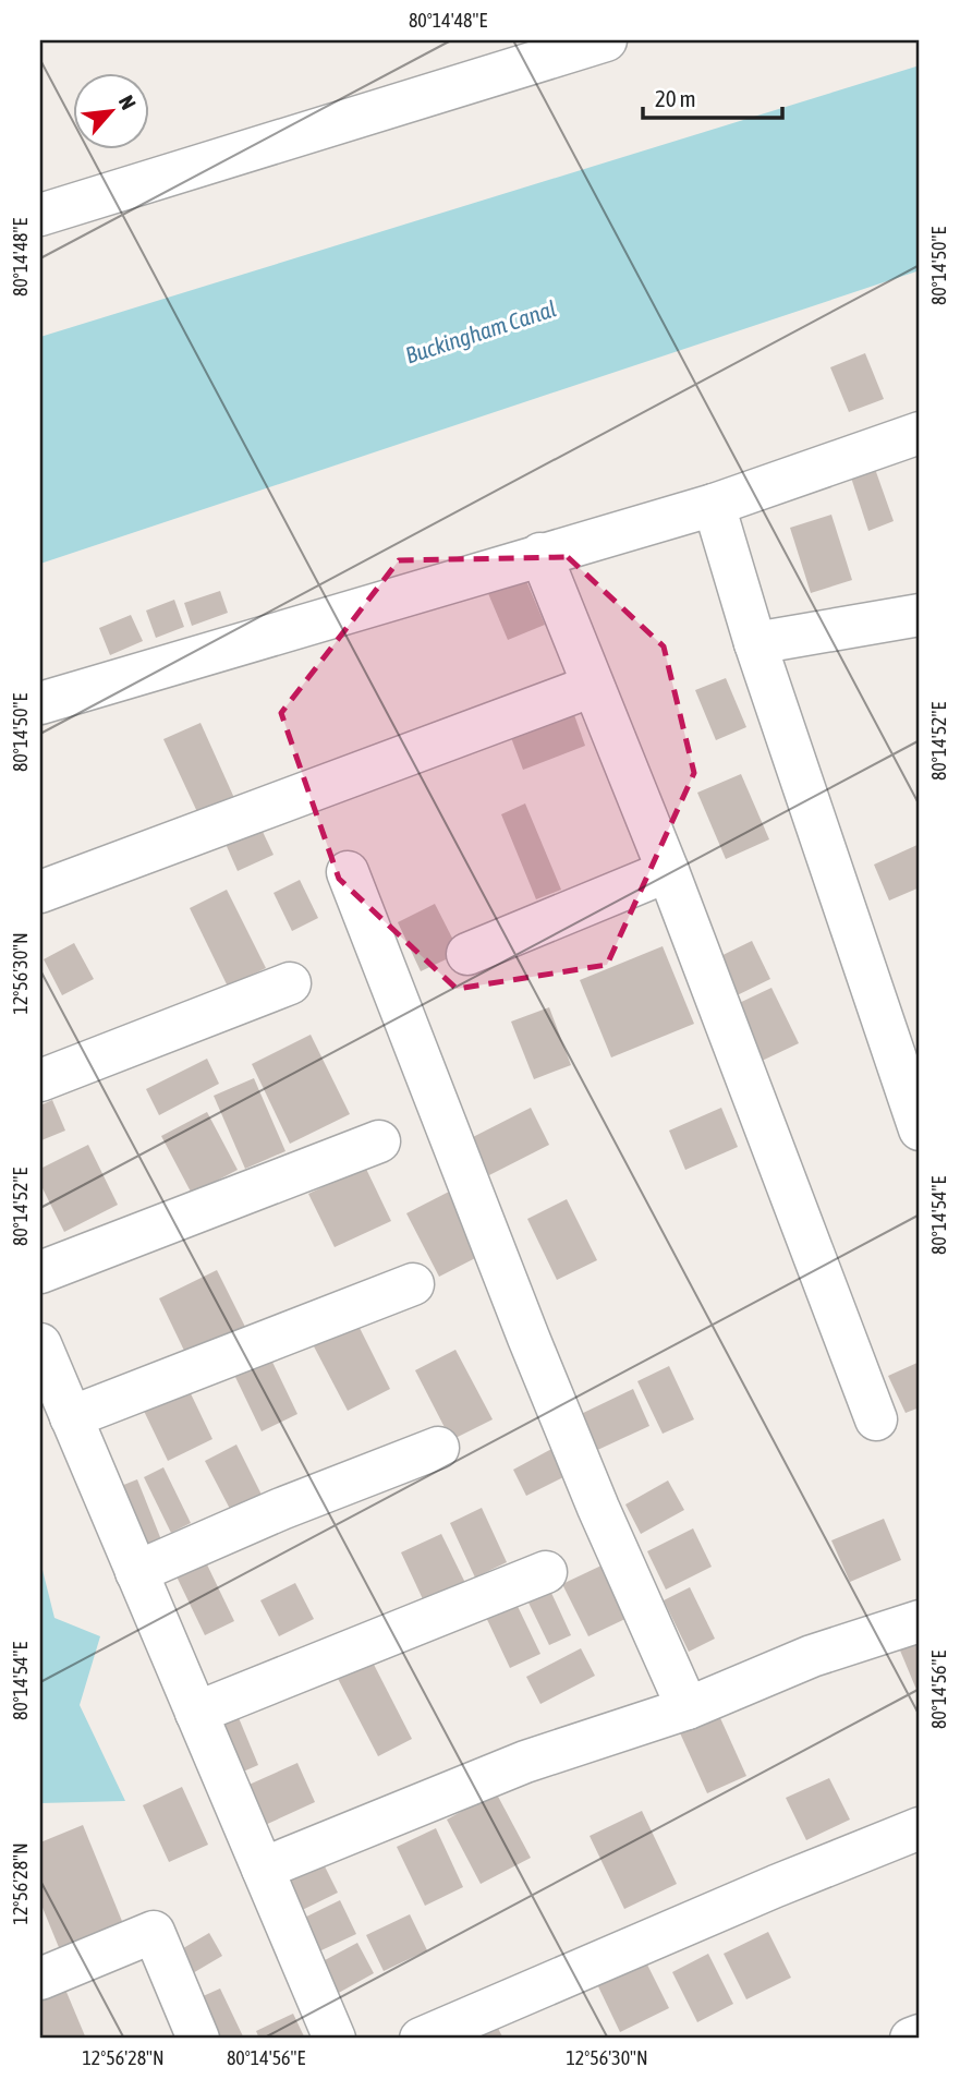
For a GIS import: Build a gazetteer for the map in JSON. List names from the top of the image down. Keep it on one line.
{"water":["Buckingham Canal"],"scale_bar":"20 m","north":"top right","coordinates":["80°14'48\"E","80°14'50\"E","80°14'52\"E","12°56'30\"N","80°14'54\"E","80°14'56\"E","12°56'28\"N"]}
